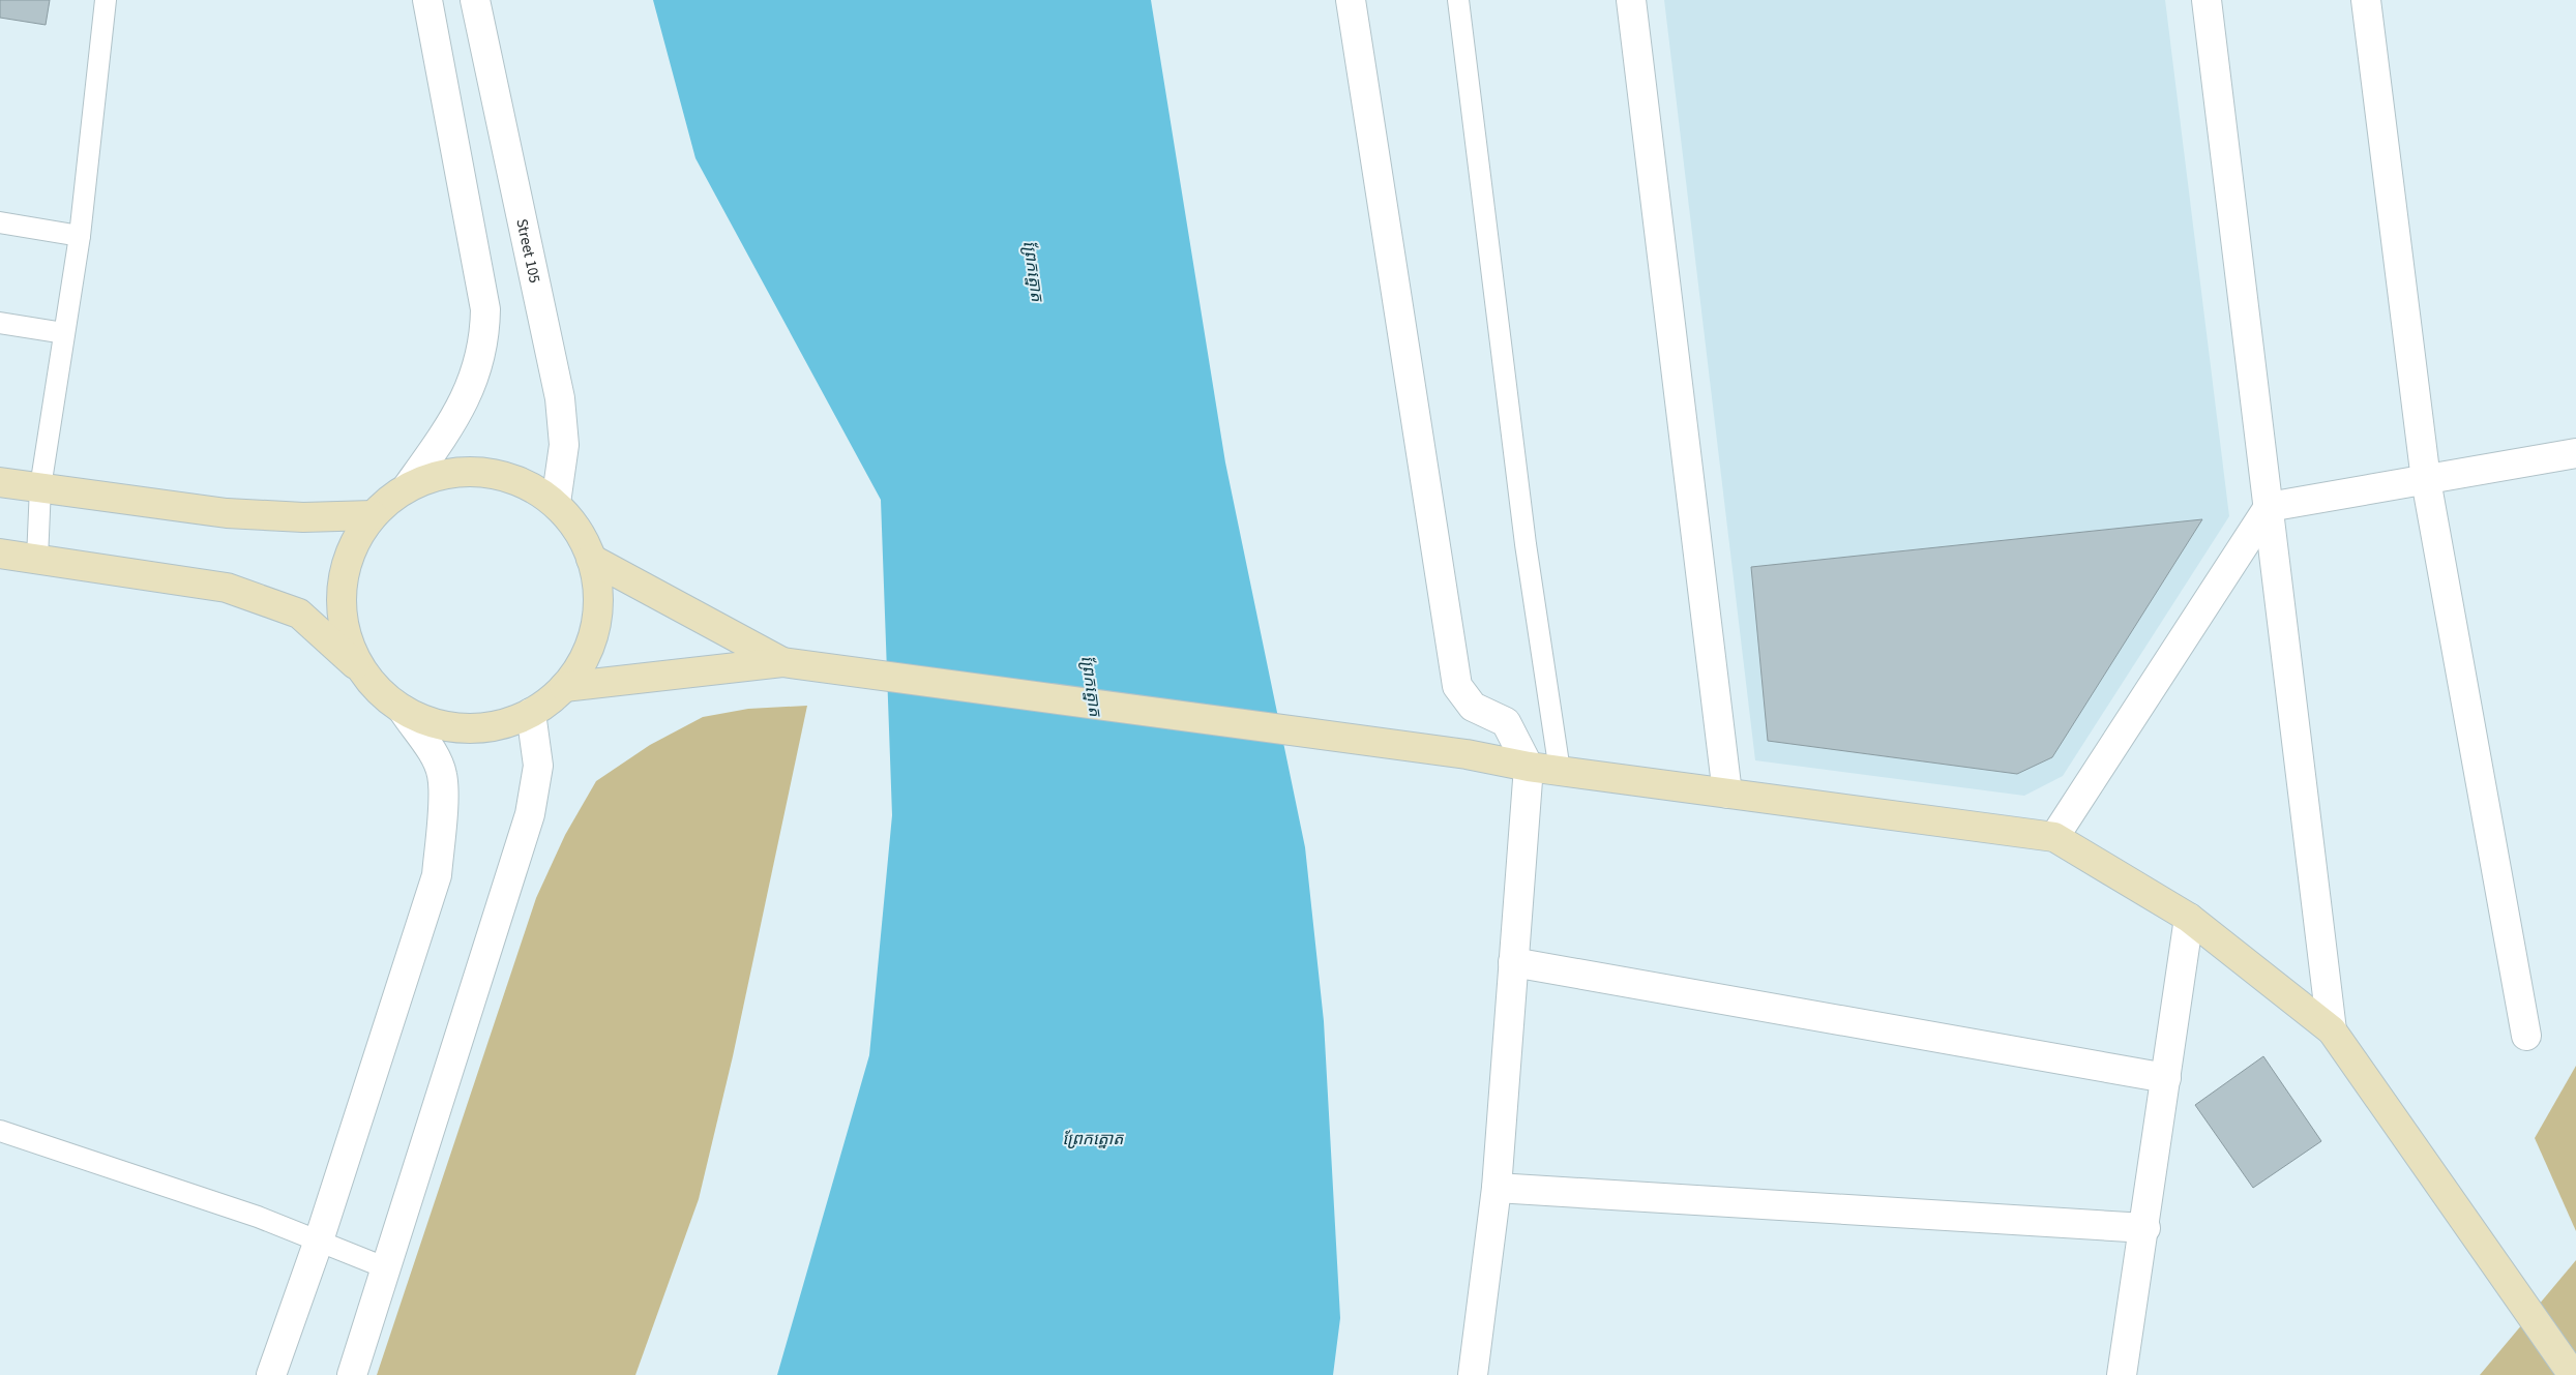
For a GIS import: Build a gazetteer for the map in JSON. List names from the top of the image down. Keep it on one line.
{"streets":{"street":["Street 105"]},"water":["ព្រែកត្នោត"]}
